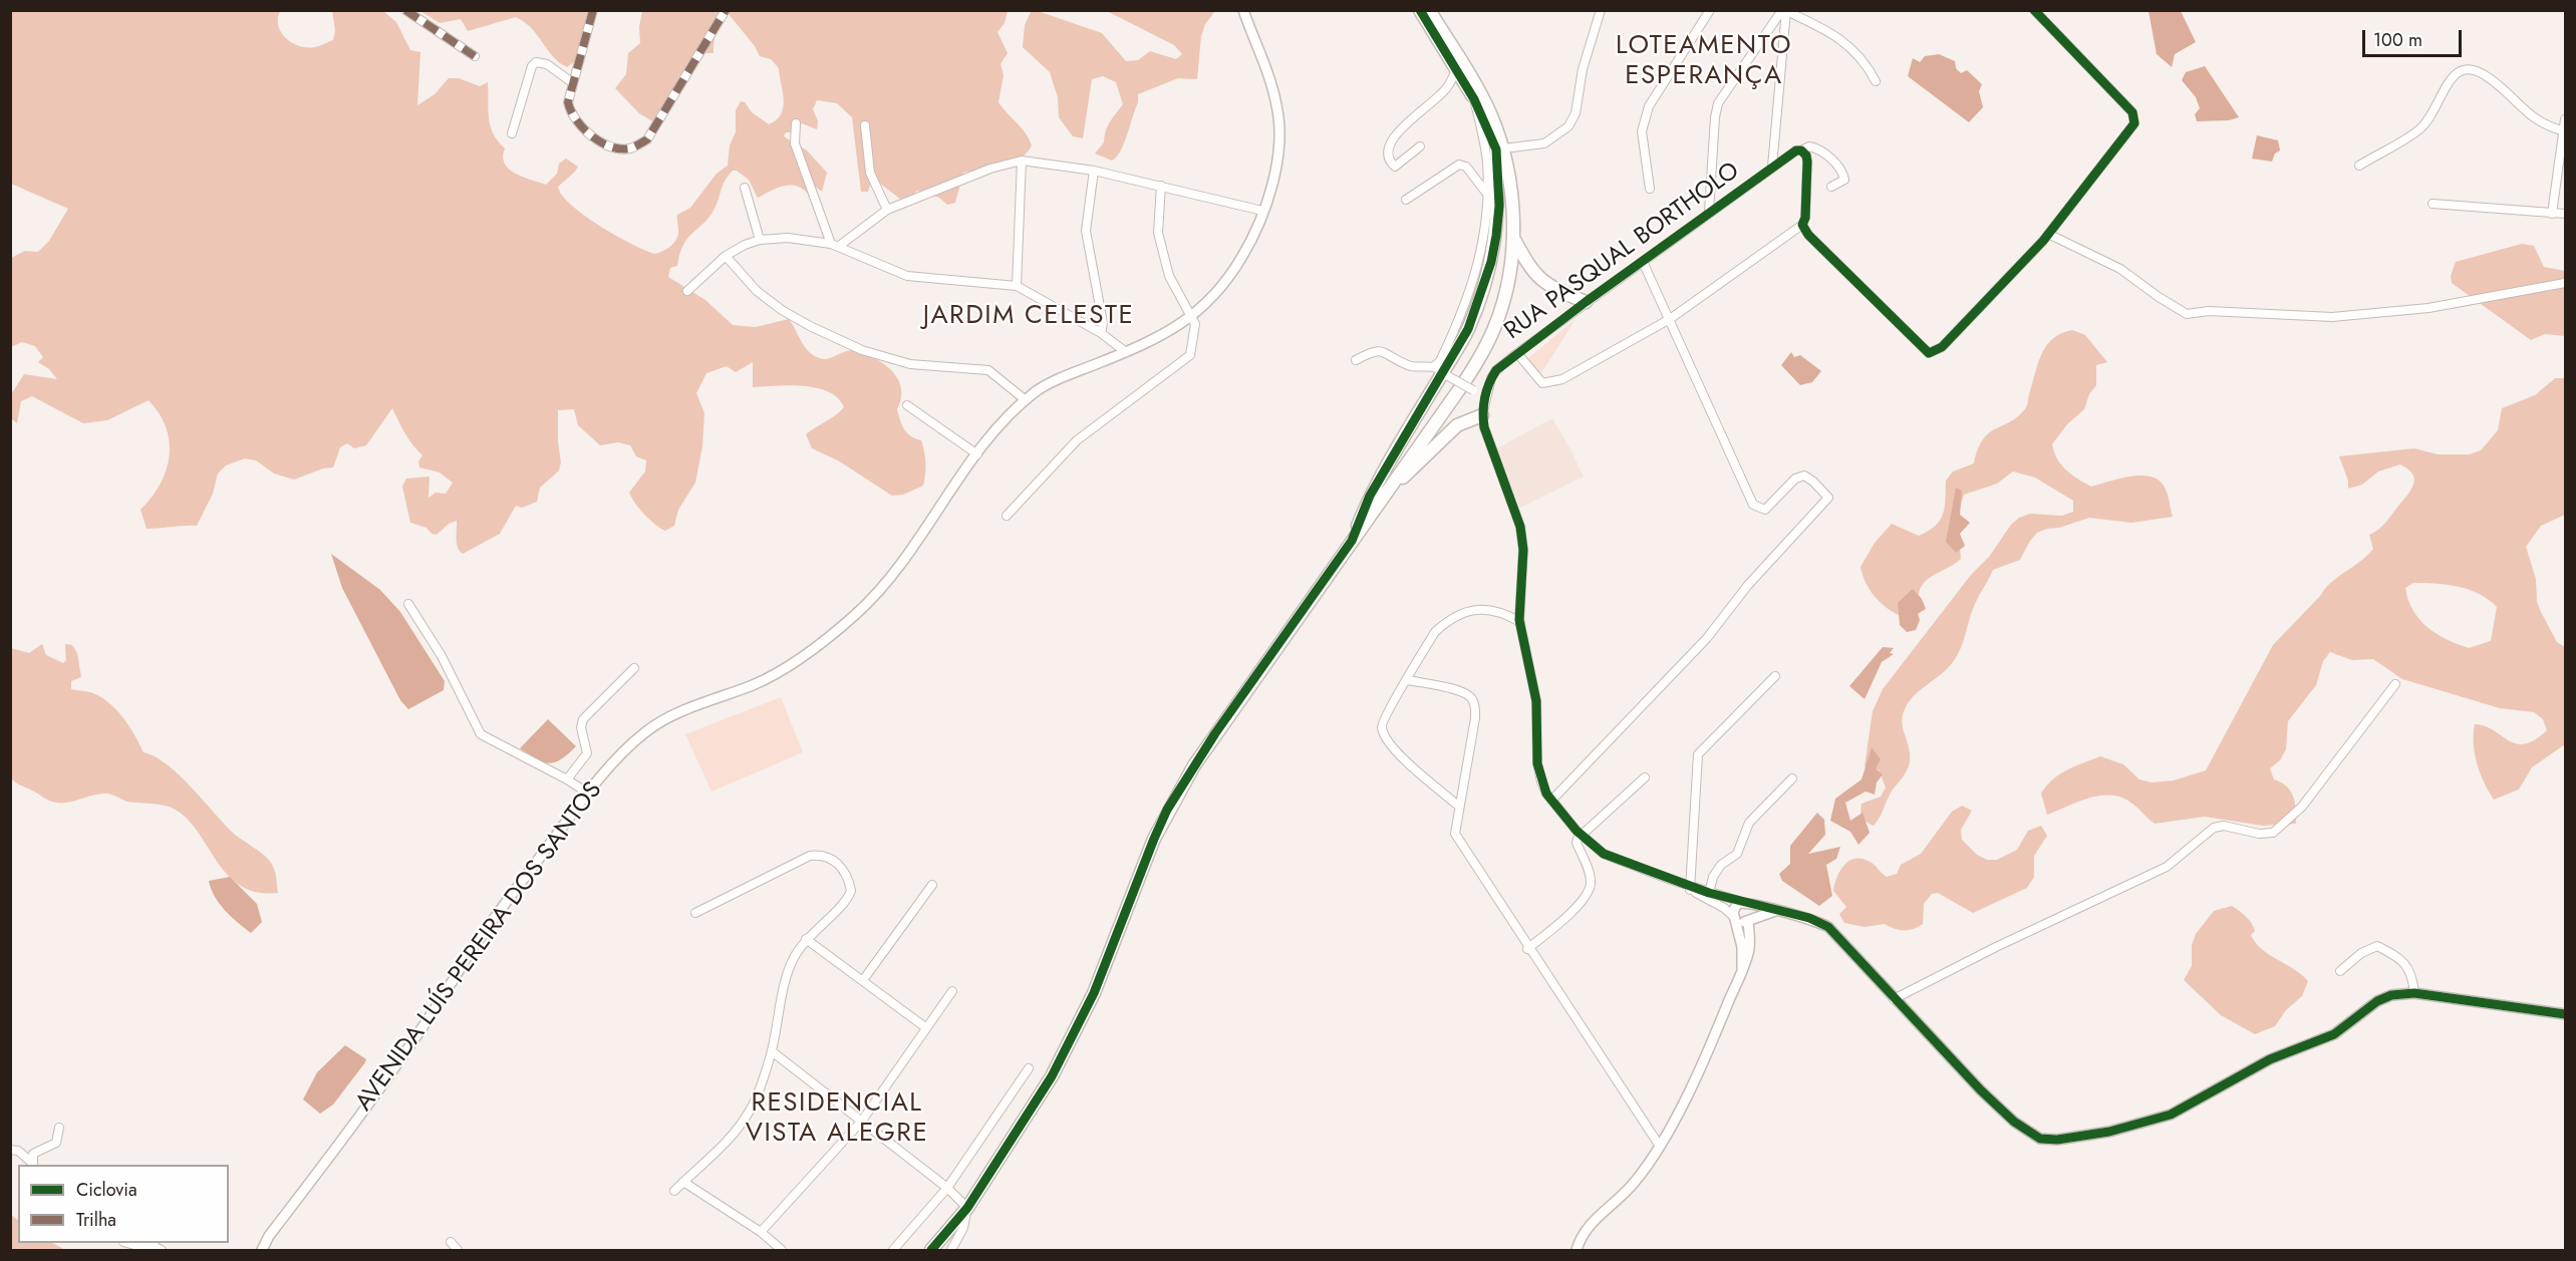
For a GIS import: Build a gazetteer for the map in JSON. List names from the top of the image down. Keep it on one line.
{"streets":{"street":["RUA PASQUAL BORTHOLO","AVENIDA LUÍS PEREIRA DOS SANTOS"]},"districts":["LOTEAMENTO ESPERANÇA","JARDIM CELESTE","RESIDENCIAL VISTA ALEGRE"],"legend":["Ciclovia","Trilha"],"scale_bar":"100 m"}
